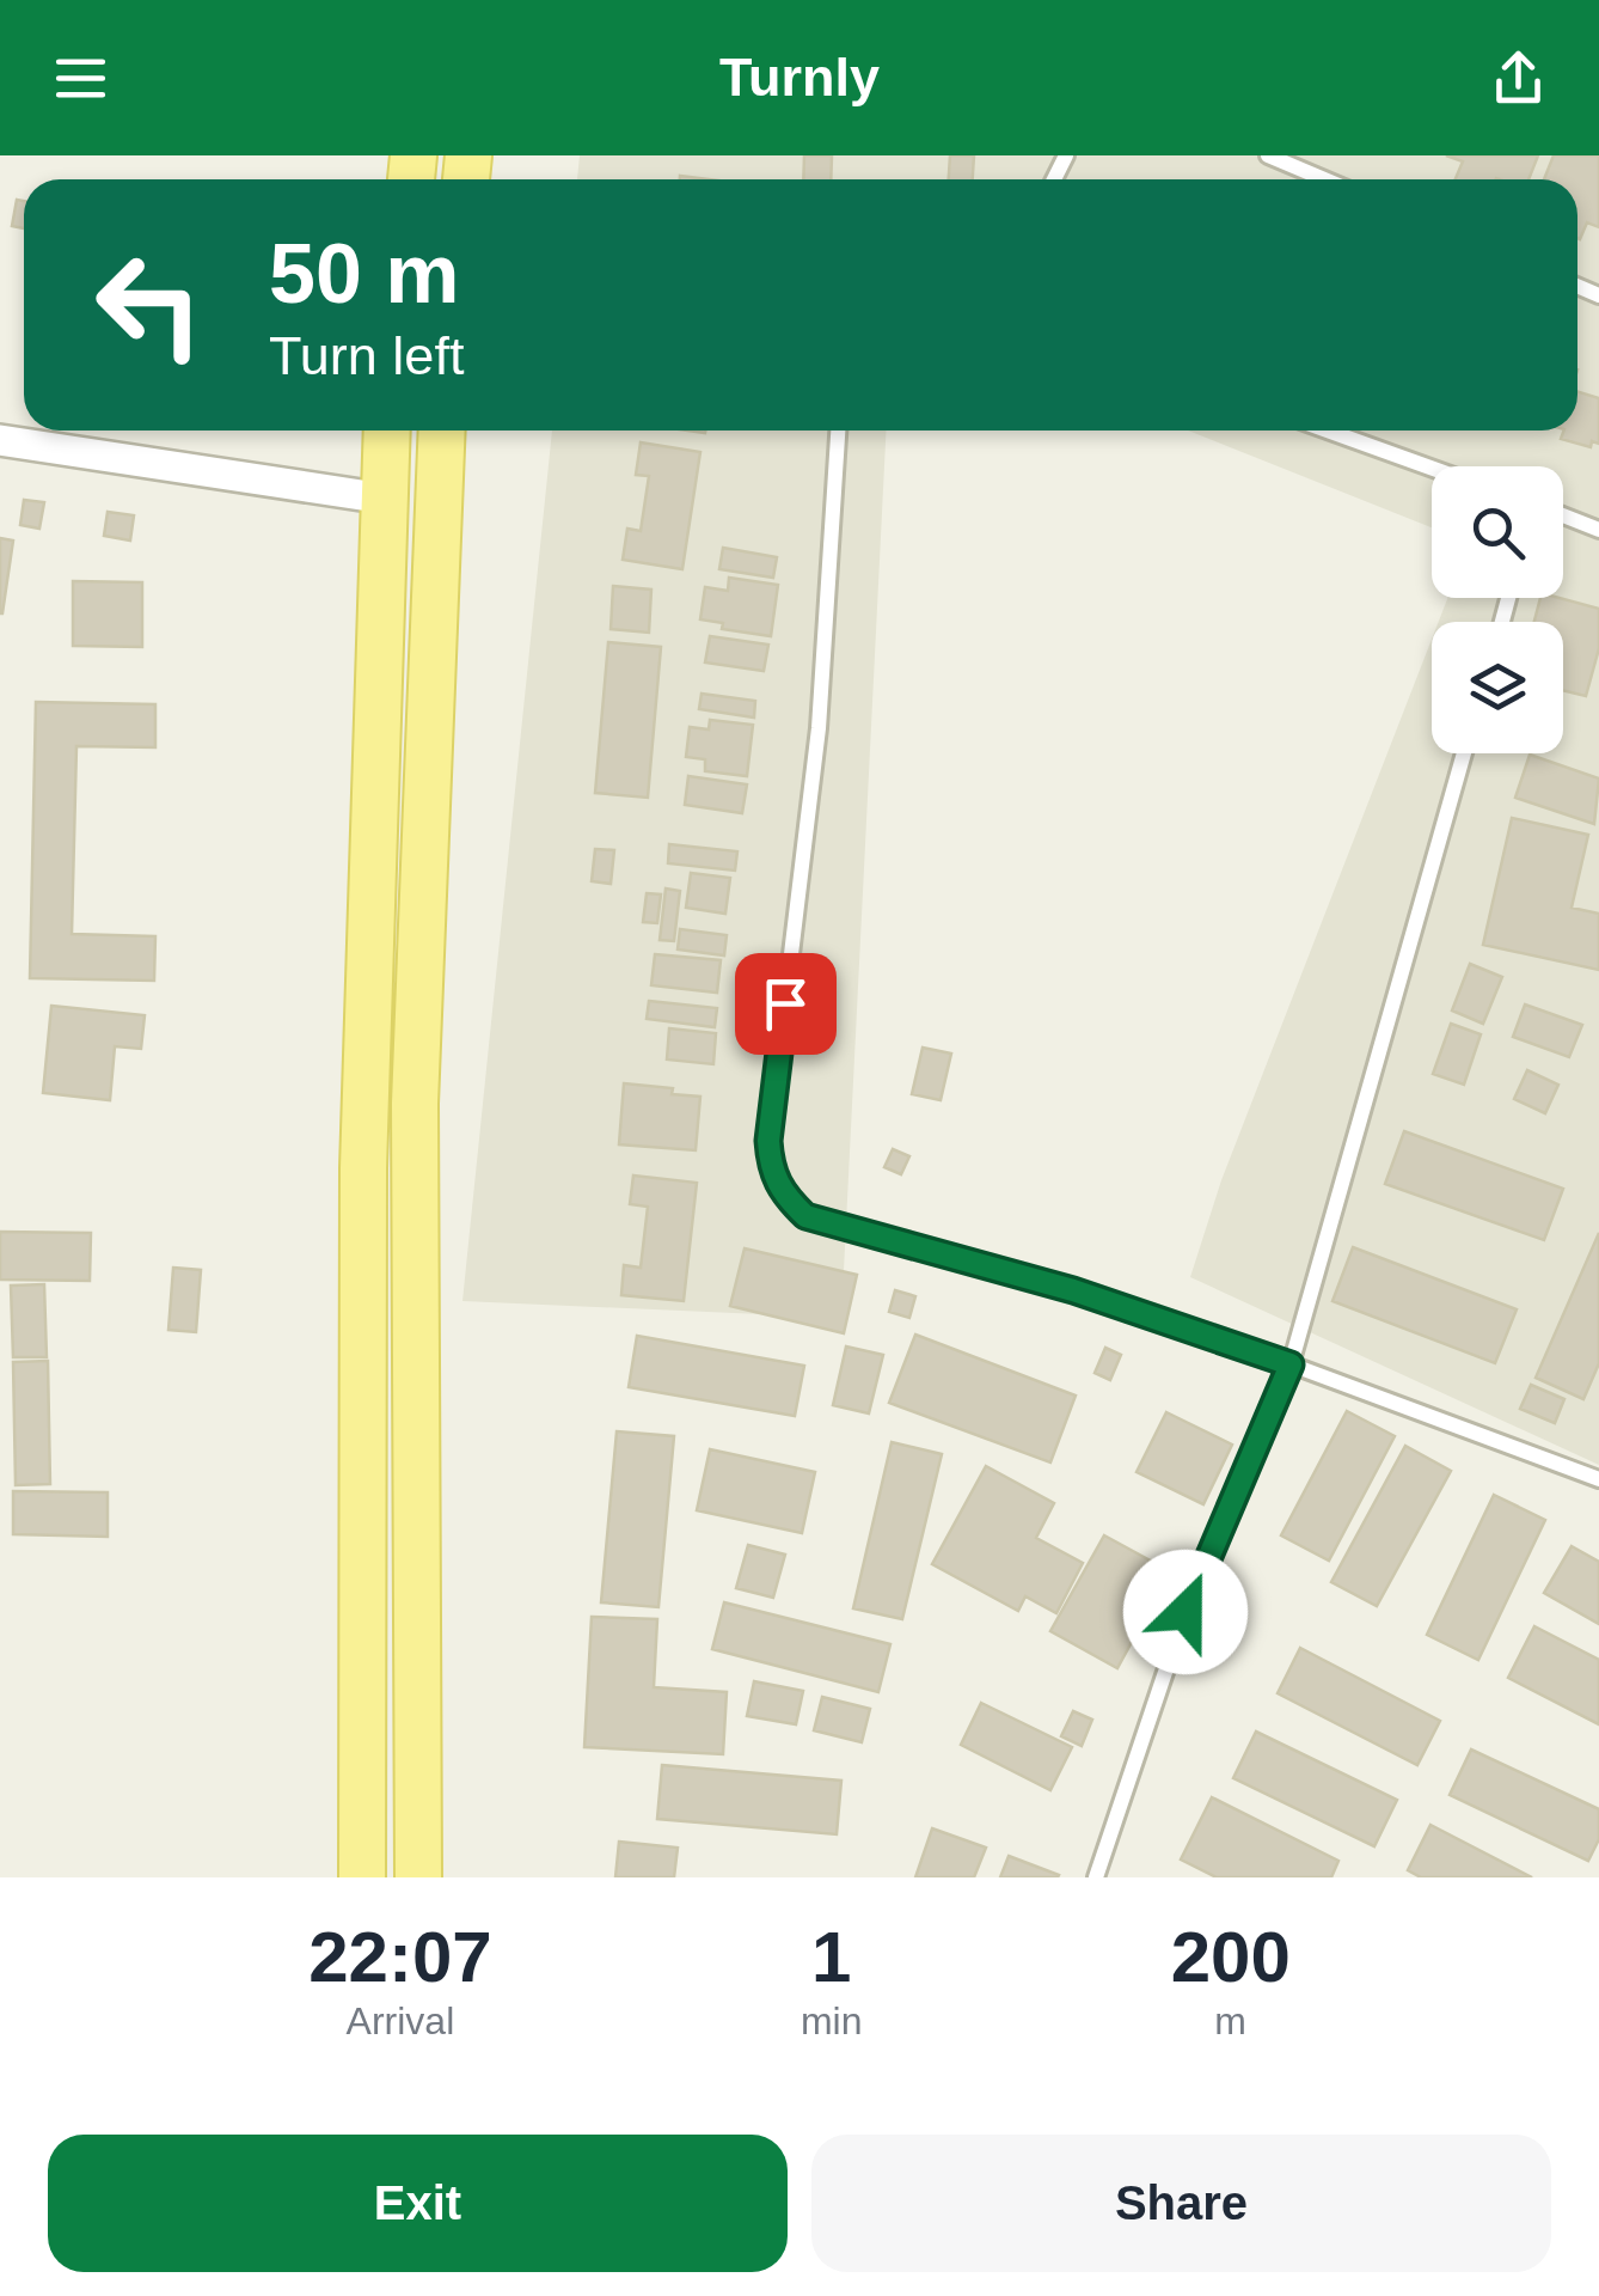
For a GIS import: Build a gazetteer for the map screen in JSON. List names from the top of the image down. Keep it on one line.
{"page":{"header":"Turnly","turn":["50 m","Turn left"],"eta":["22:07","Arrival","1","min","200","m"],"buttons":["Exit","Share"]}}
